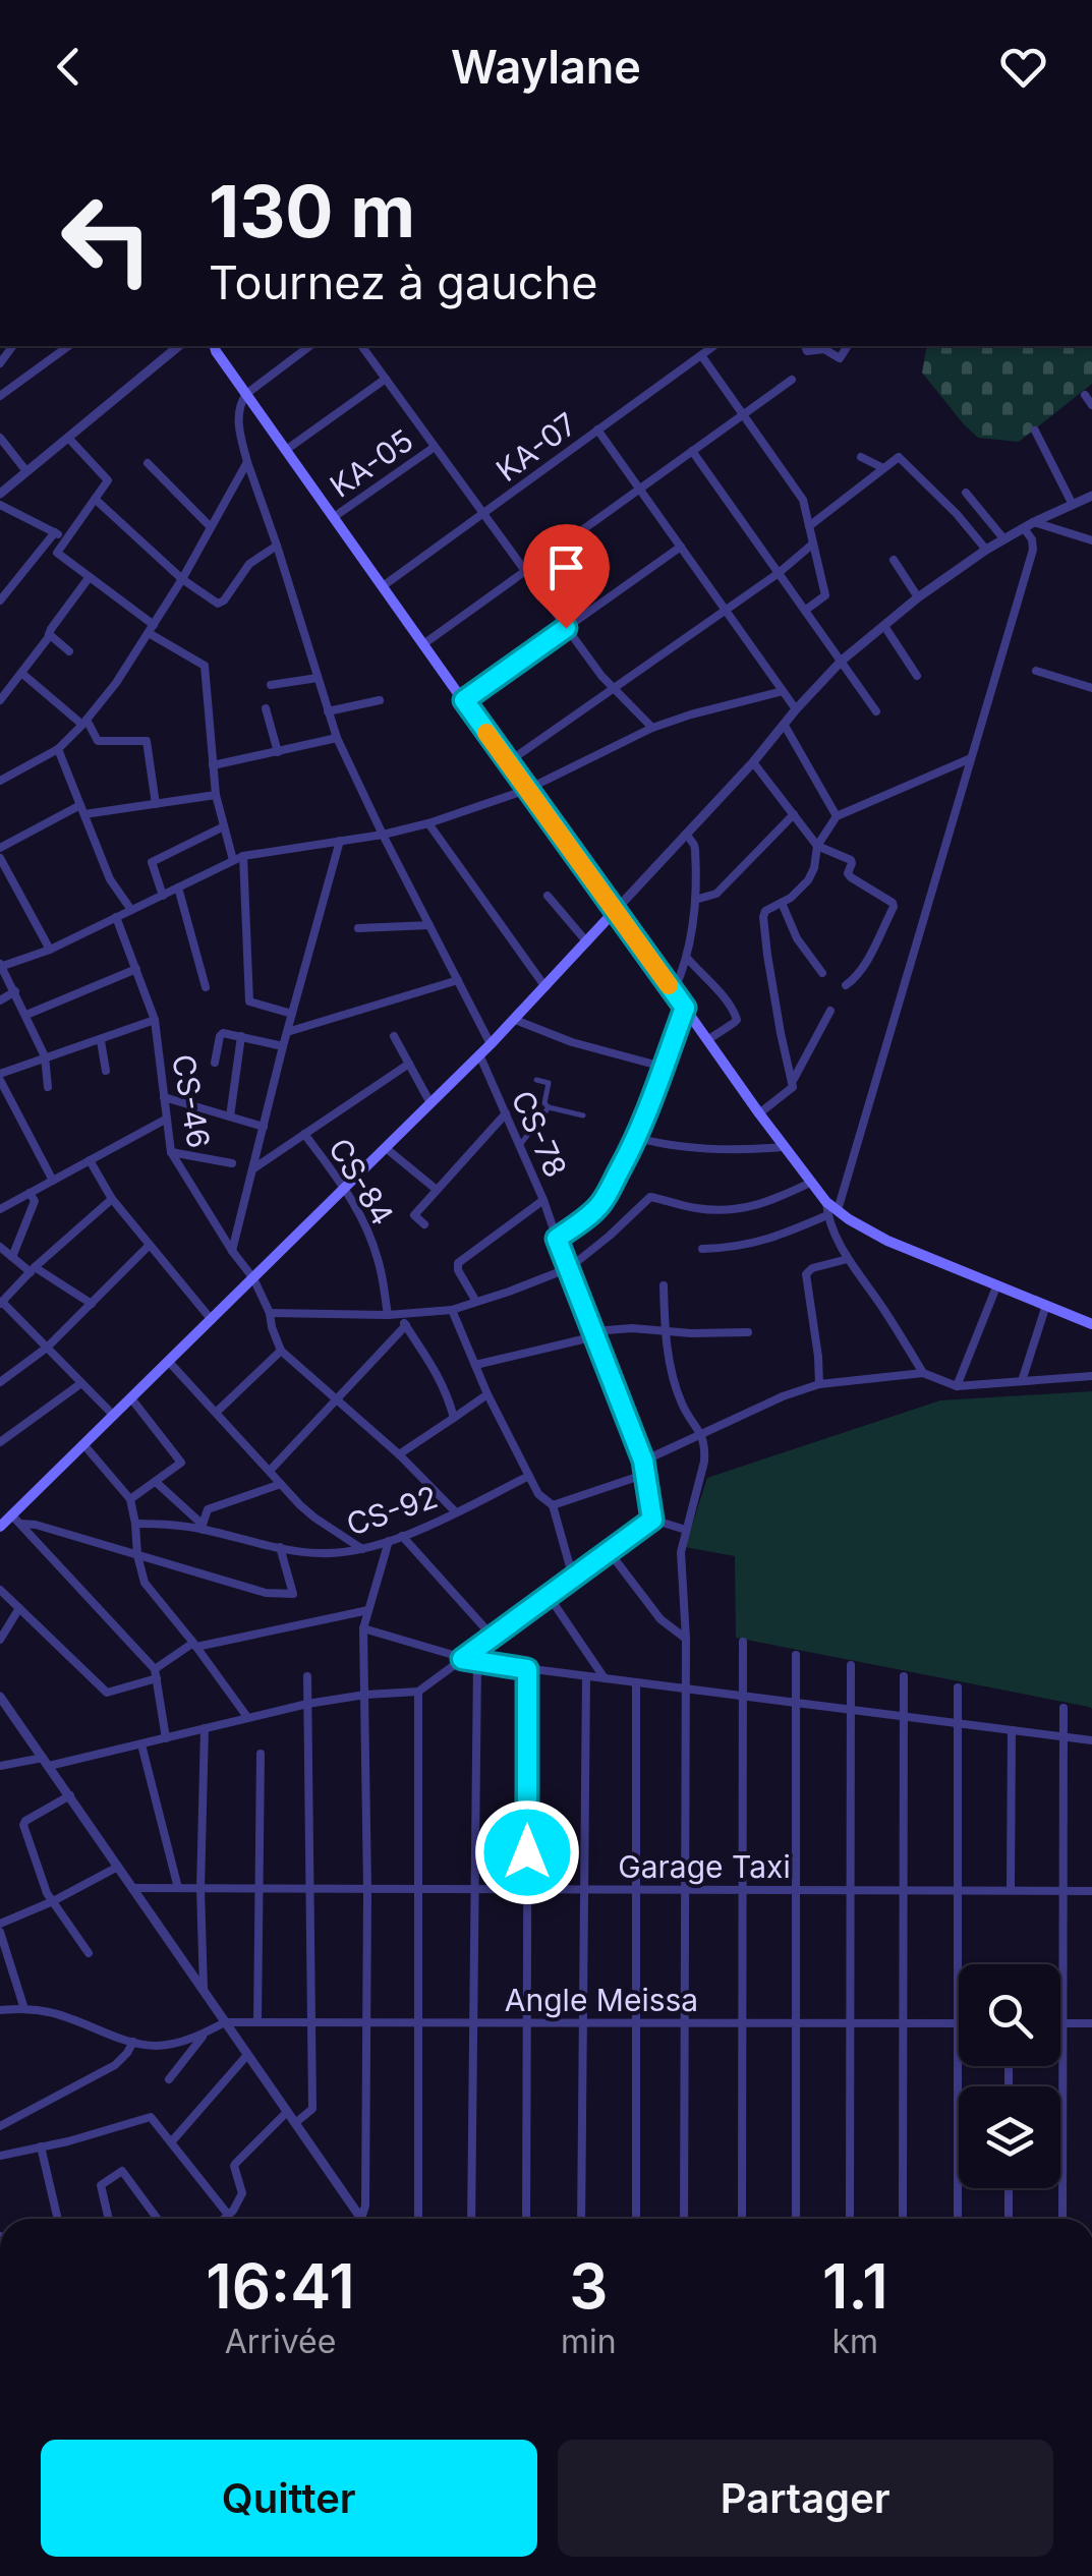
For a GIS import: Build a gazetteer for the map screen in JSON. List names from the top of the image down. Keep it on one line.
{"streets":{"street":["KA-07","KA-05","CS-46","CS-78","CS-84","CS-92","Garage Taxi","Angle Meissa"]},"page":{"header":"Waylane","turn":["130 m","Tournez à gauche"],"eta":["16:41","Arrivée","3","min","1.1","km"],"buttons":["Quitter","Partager"]}}
